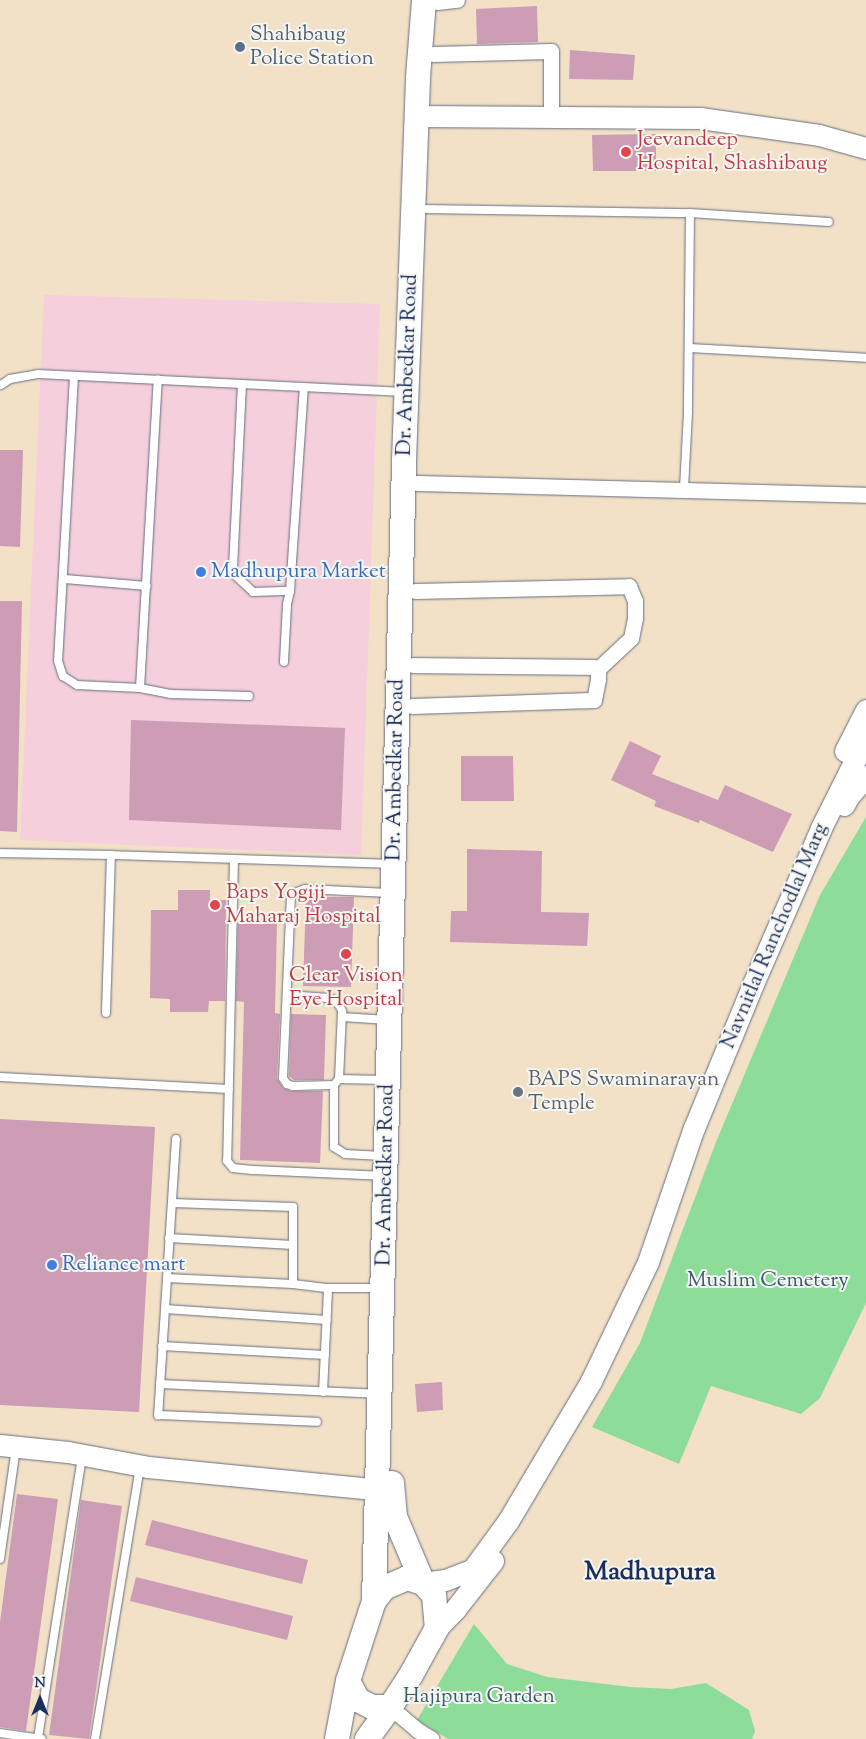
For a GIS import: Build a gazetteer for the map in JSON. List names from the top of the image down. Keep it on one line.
{"streets":{"main road":["Dr. Ambedkar Road","Navnitlal Ranchodlal Marg"]},"crossings":[["Dr. Ambedkar Road","Navnitlal Ranchodlal Marg"]],"districts":["Madhupura"],"parks":["Muslim Cemetery","Hajipura Garden"],"places":["Shahibaug Police Station","Jeevandeep Hospital, Shashibaug","Madhupura Market","Baps Yogiji Maharaj Hospital","Clear Vision Eye Hospital","BAPS Swaminarayan Temple","Reliance mart"],"north":"top"}
